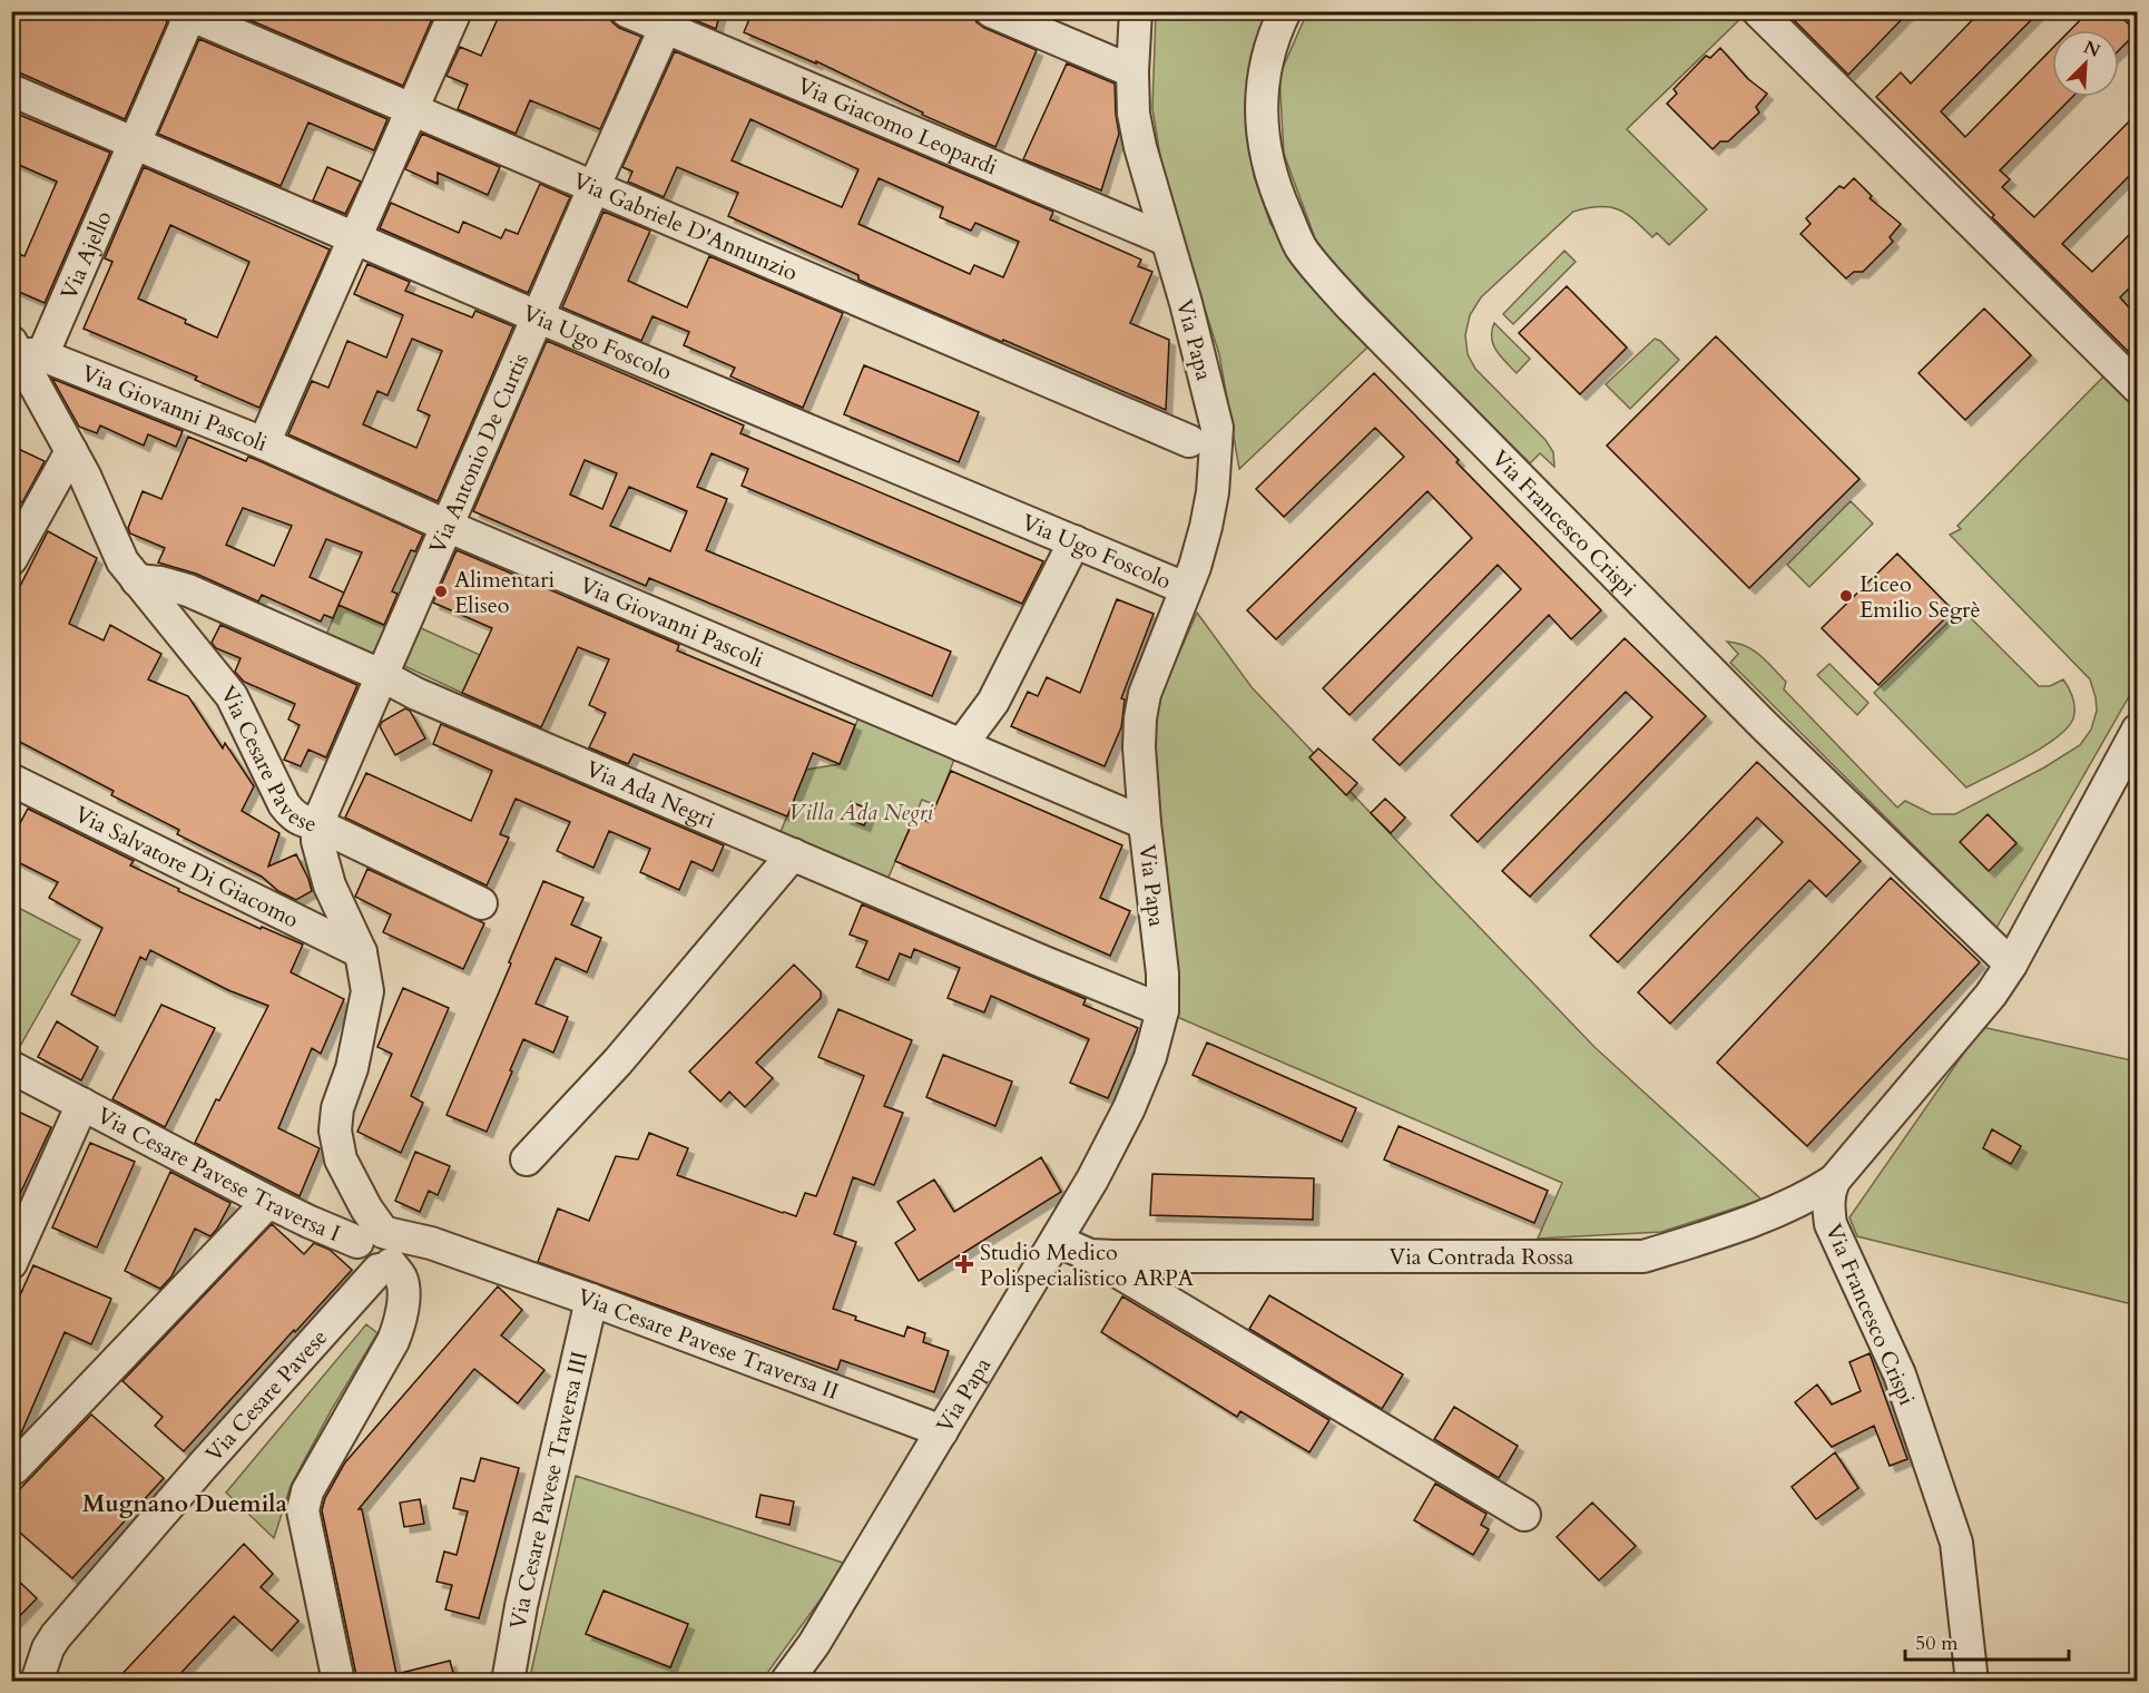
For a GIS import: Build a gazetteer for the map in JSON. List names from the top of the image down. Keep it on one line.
{"streets":{"street":["Via Giacomo Leopardi","Via Gabriele D'Annunzio","Via Ajello","Via Papa","Via Ugo Foscolo","Via Giovanni Pascoli","Via Antonio De Curtis","Via Francesco Crispi","Via Cesare Pavese","Via Ada Negri","Via Salvatore Di Giacomo","Via Cesare Pavese Traversa I","Via Contrada Rossa","Via Cesare Pavese Traversa II","Via Cesare Pavese Traversa III"]},"crossings":[["Via Giacomo Leopardi","Via Papa"],["Via Giacomo Leopardi","Via Antonio De Curtis"],["Via Gabriele D'Annunzio","Via Ajello"],["Via Gabriele D'Annunzio","Via Antonio De Curtis"],["Via Ajello","Via Ugo Foscolo"],["Via Ajello","Via Giovanni Pascoli"],["Via Ajello","Via Cesare Pavese"],["Via Papa","Via Ugo Foscolo"],["Via Papa","Via Giovanni Pascoli"],["Via Papa","Via Ada Negri"],["Via Papa","Via Contrada Rossa"],["Via Papa","Via Cesare Pavese Traversa II"],["Via Ugo Foscolo","Via Antonio De Curtis"],["Via Giovanni Pascoli","Via Antonio De Curtis"],["Via Giovanni Pascoli","Via Cesare Pavese"],["Via Antonio De Curtis","Via Cesare Pavese"],["Via Antonio De Curtis","Via Ada Negri"],["Via Francesco Crispi","Via Contrada Rossa"],["Via Cesare Pavese","Via Ada Negri"],["Via Cesare Pavese","Via Salvatore Di Giacomo"],["Via Cesare Pavese","Via Cesare Pavese Traversa I"],["Via Cesare Pavese","Via Cesare Pavese Traversa II"],["Via Cesare Pavese Traversa I","Via Cesare Pavese Traversa II"],["Via Cesare Pavese Traversa II","Via Cesare Pavese Traversa III"]],"districts":["Mugnano Duemila"],"parks":["Villa Ada Negri"],"places":{"other":["Alimentari Eliseo","Liceo Emilio Segrè"],"health":["Studio Medico Polispecialistico ARPA"]},"scale_bar":"50 m","north":"top right"}
